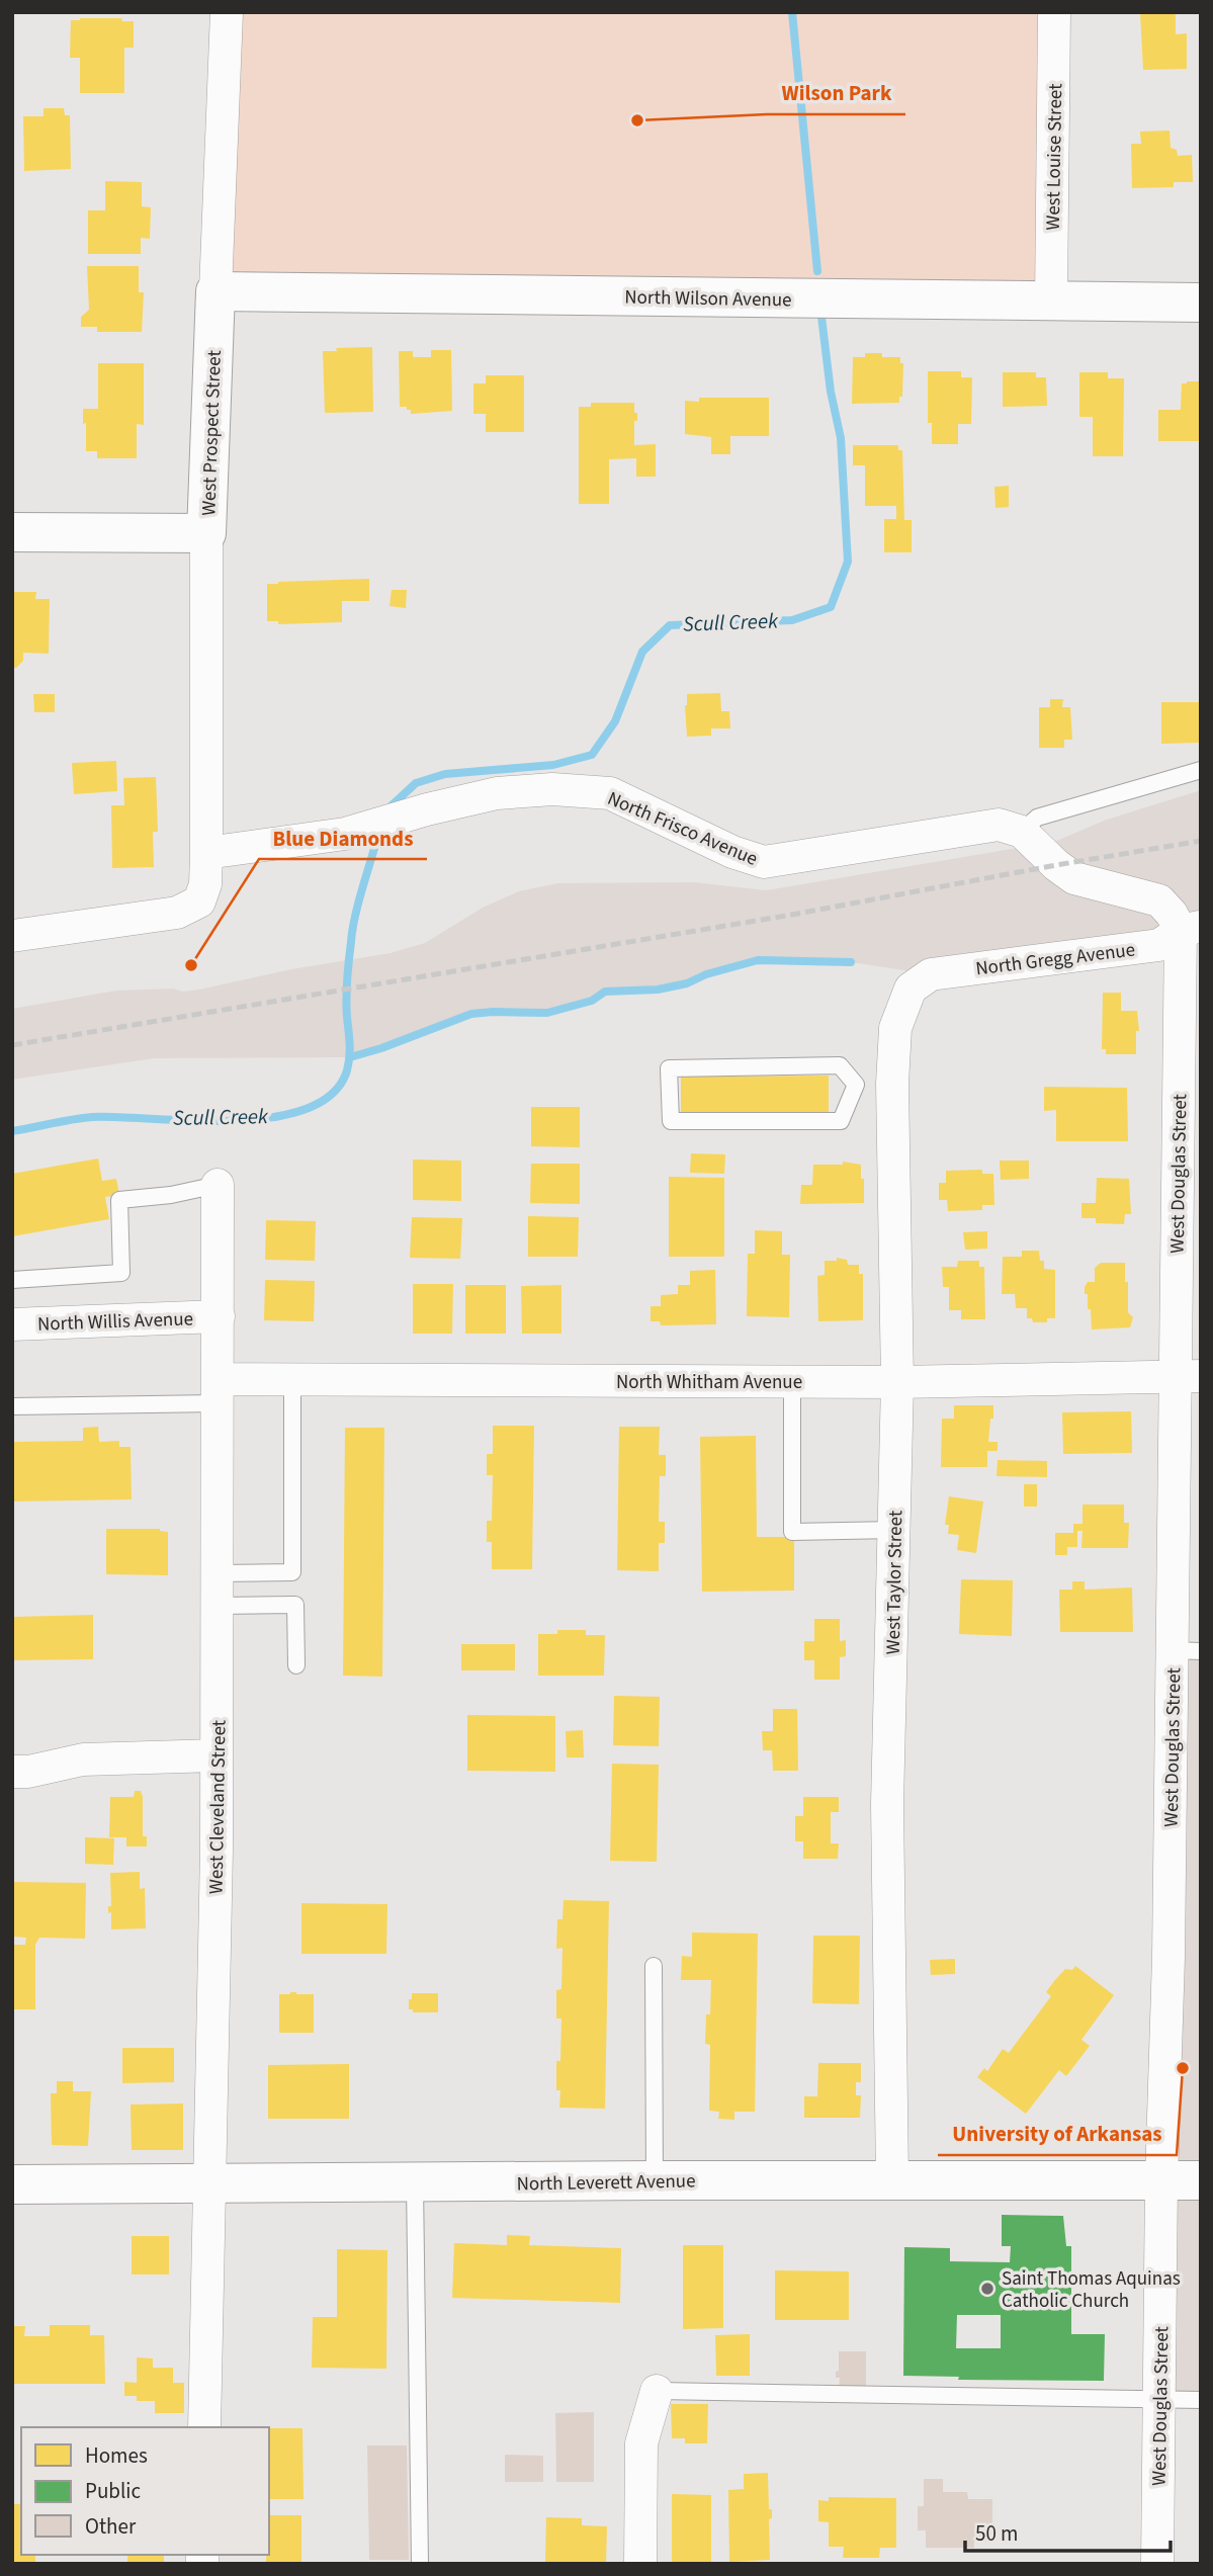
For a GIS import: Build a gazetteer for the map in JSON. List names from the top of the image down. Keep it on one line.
{"streets":{"street":["West Louise Street","North Wilson Avenue","West Prospect Street","North Frisco Avenue","North Gregg Avenue","West Douglas Street","North Willis Avenue","North Whitham Avenue","West Taylor Street","West Cleveland Street","North Leverett Avenue"]},"crossings":[["West Louise Street","North Wilson Avenue"],["North Wilson Avenue","West Prospect Street"],["West Prospect Street","North Frisco Avenue"],["North Gregg Avenue","West Douglas Street"],["North Gregg Avenue","West Taylor Street"],["West Douglas Street","North Whitham Avenue"],["West Douglas Street","North Leverett Avenue"],["North Willis Avenue","West Cleveland Street"],["North Whitham Avenue","West Taylor Street"],["North Whitham Avenue","West Cleveland Street"],["West Taylor Street","North Leverett Avenue"],["West Cleveland Street","North Leverett Avenue"]],"water":["Scull Creek"],"places":["Wilson Park","Blue Diamonds","University of Arkansas","Saint Thomas Aquinas Catholic Church"],"legend":["Homes","Public","Other"],"scale_bar":"50 m"}
